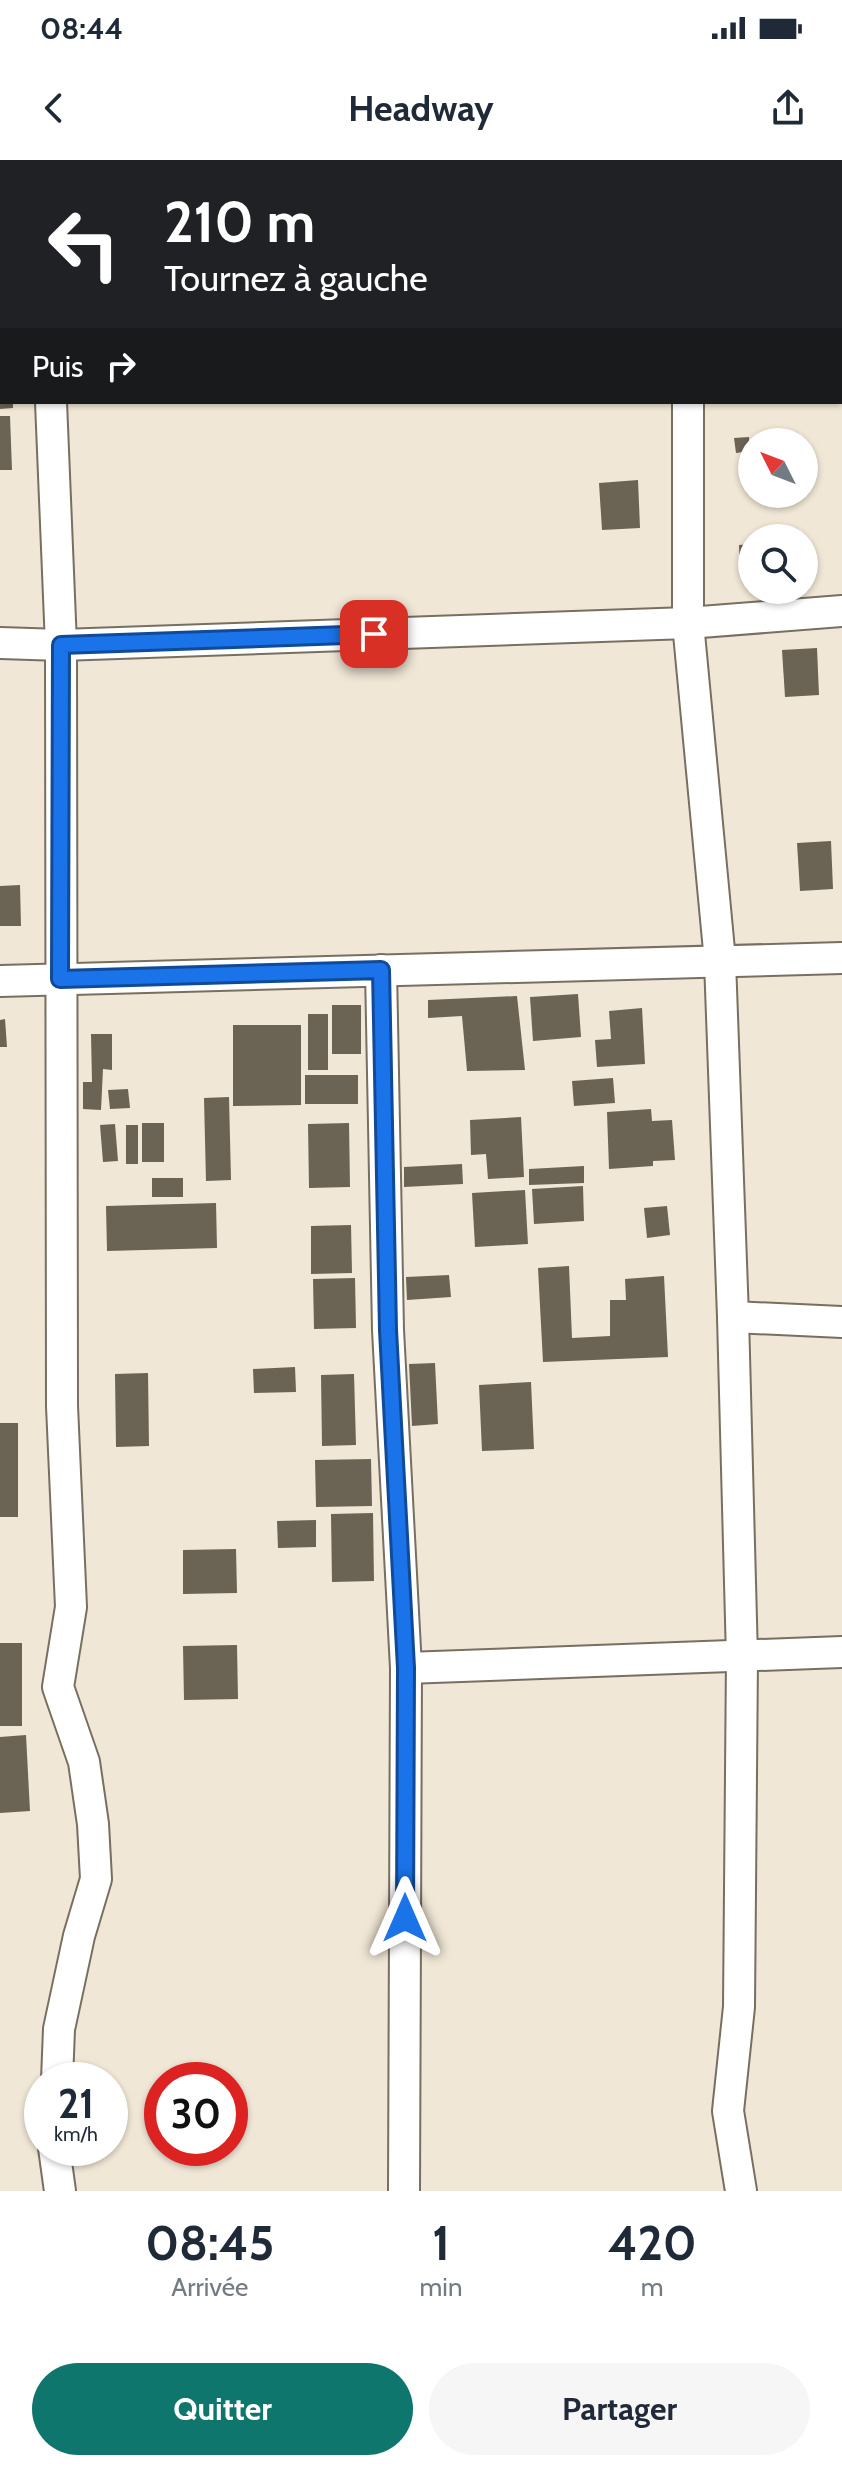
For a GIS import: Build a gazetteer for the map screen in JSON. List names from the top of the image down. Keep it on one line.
{"north":"top left","page":{"status":"08:44","header":"Headway","turn":["210 m","Tournez à gauche"],"then":"Puis","speed":"21 km/h","limit":"30","eta":["08:45","Arrivée","1","min","420","m"],"buttons":["Quitter","Partager"]}}
